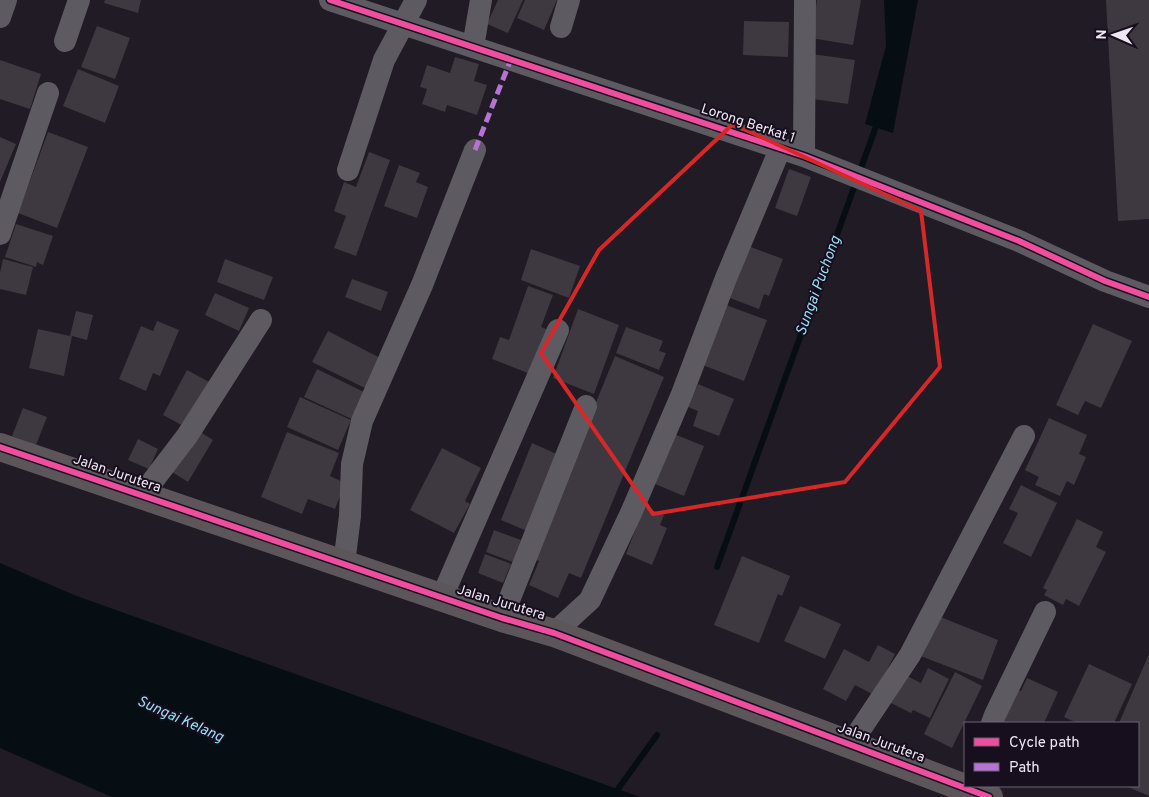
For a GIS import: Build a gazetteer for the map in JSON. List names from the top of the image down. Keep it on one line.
{"streets":{"street":["Lorong Berkat 1","Jalan Jurutera"]},"water":["Sungai Puchong","Sungai Kelang"],"legend":["Cycle path","Path"],"north":"left"}
